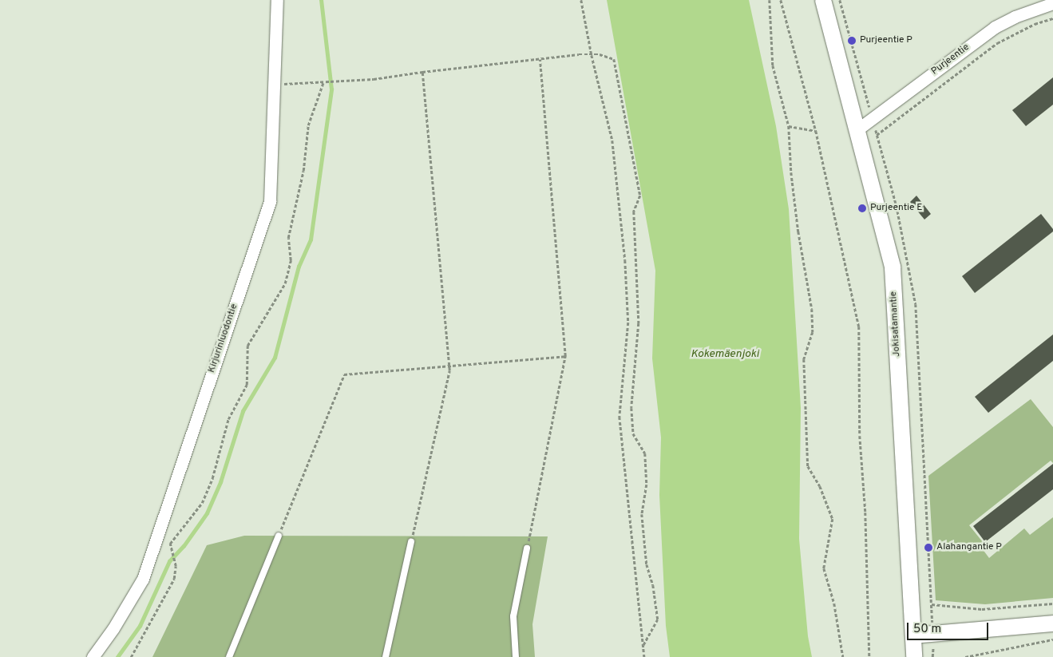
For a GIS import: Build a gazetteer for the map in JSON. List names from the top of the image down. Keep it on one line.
{"streets":{"street":["Purjeentie","Jokisatamantie","Kirjurinluodontie"]},"crossings":[["Purjeentie","Jokisatamantie"]],"water":["Kokemäenjoki"],"places":["Purjeentie P","Purjeentie E","Alahangantie P"],"scale_bar":"50 m"}
